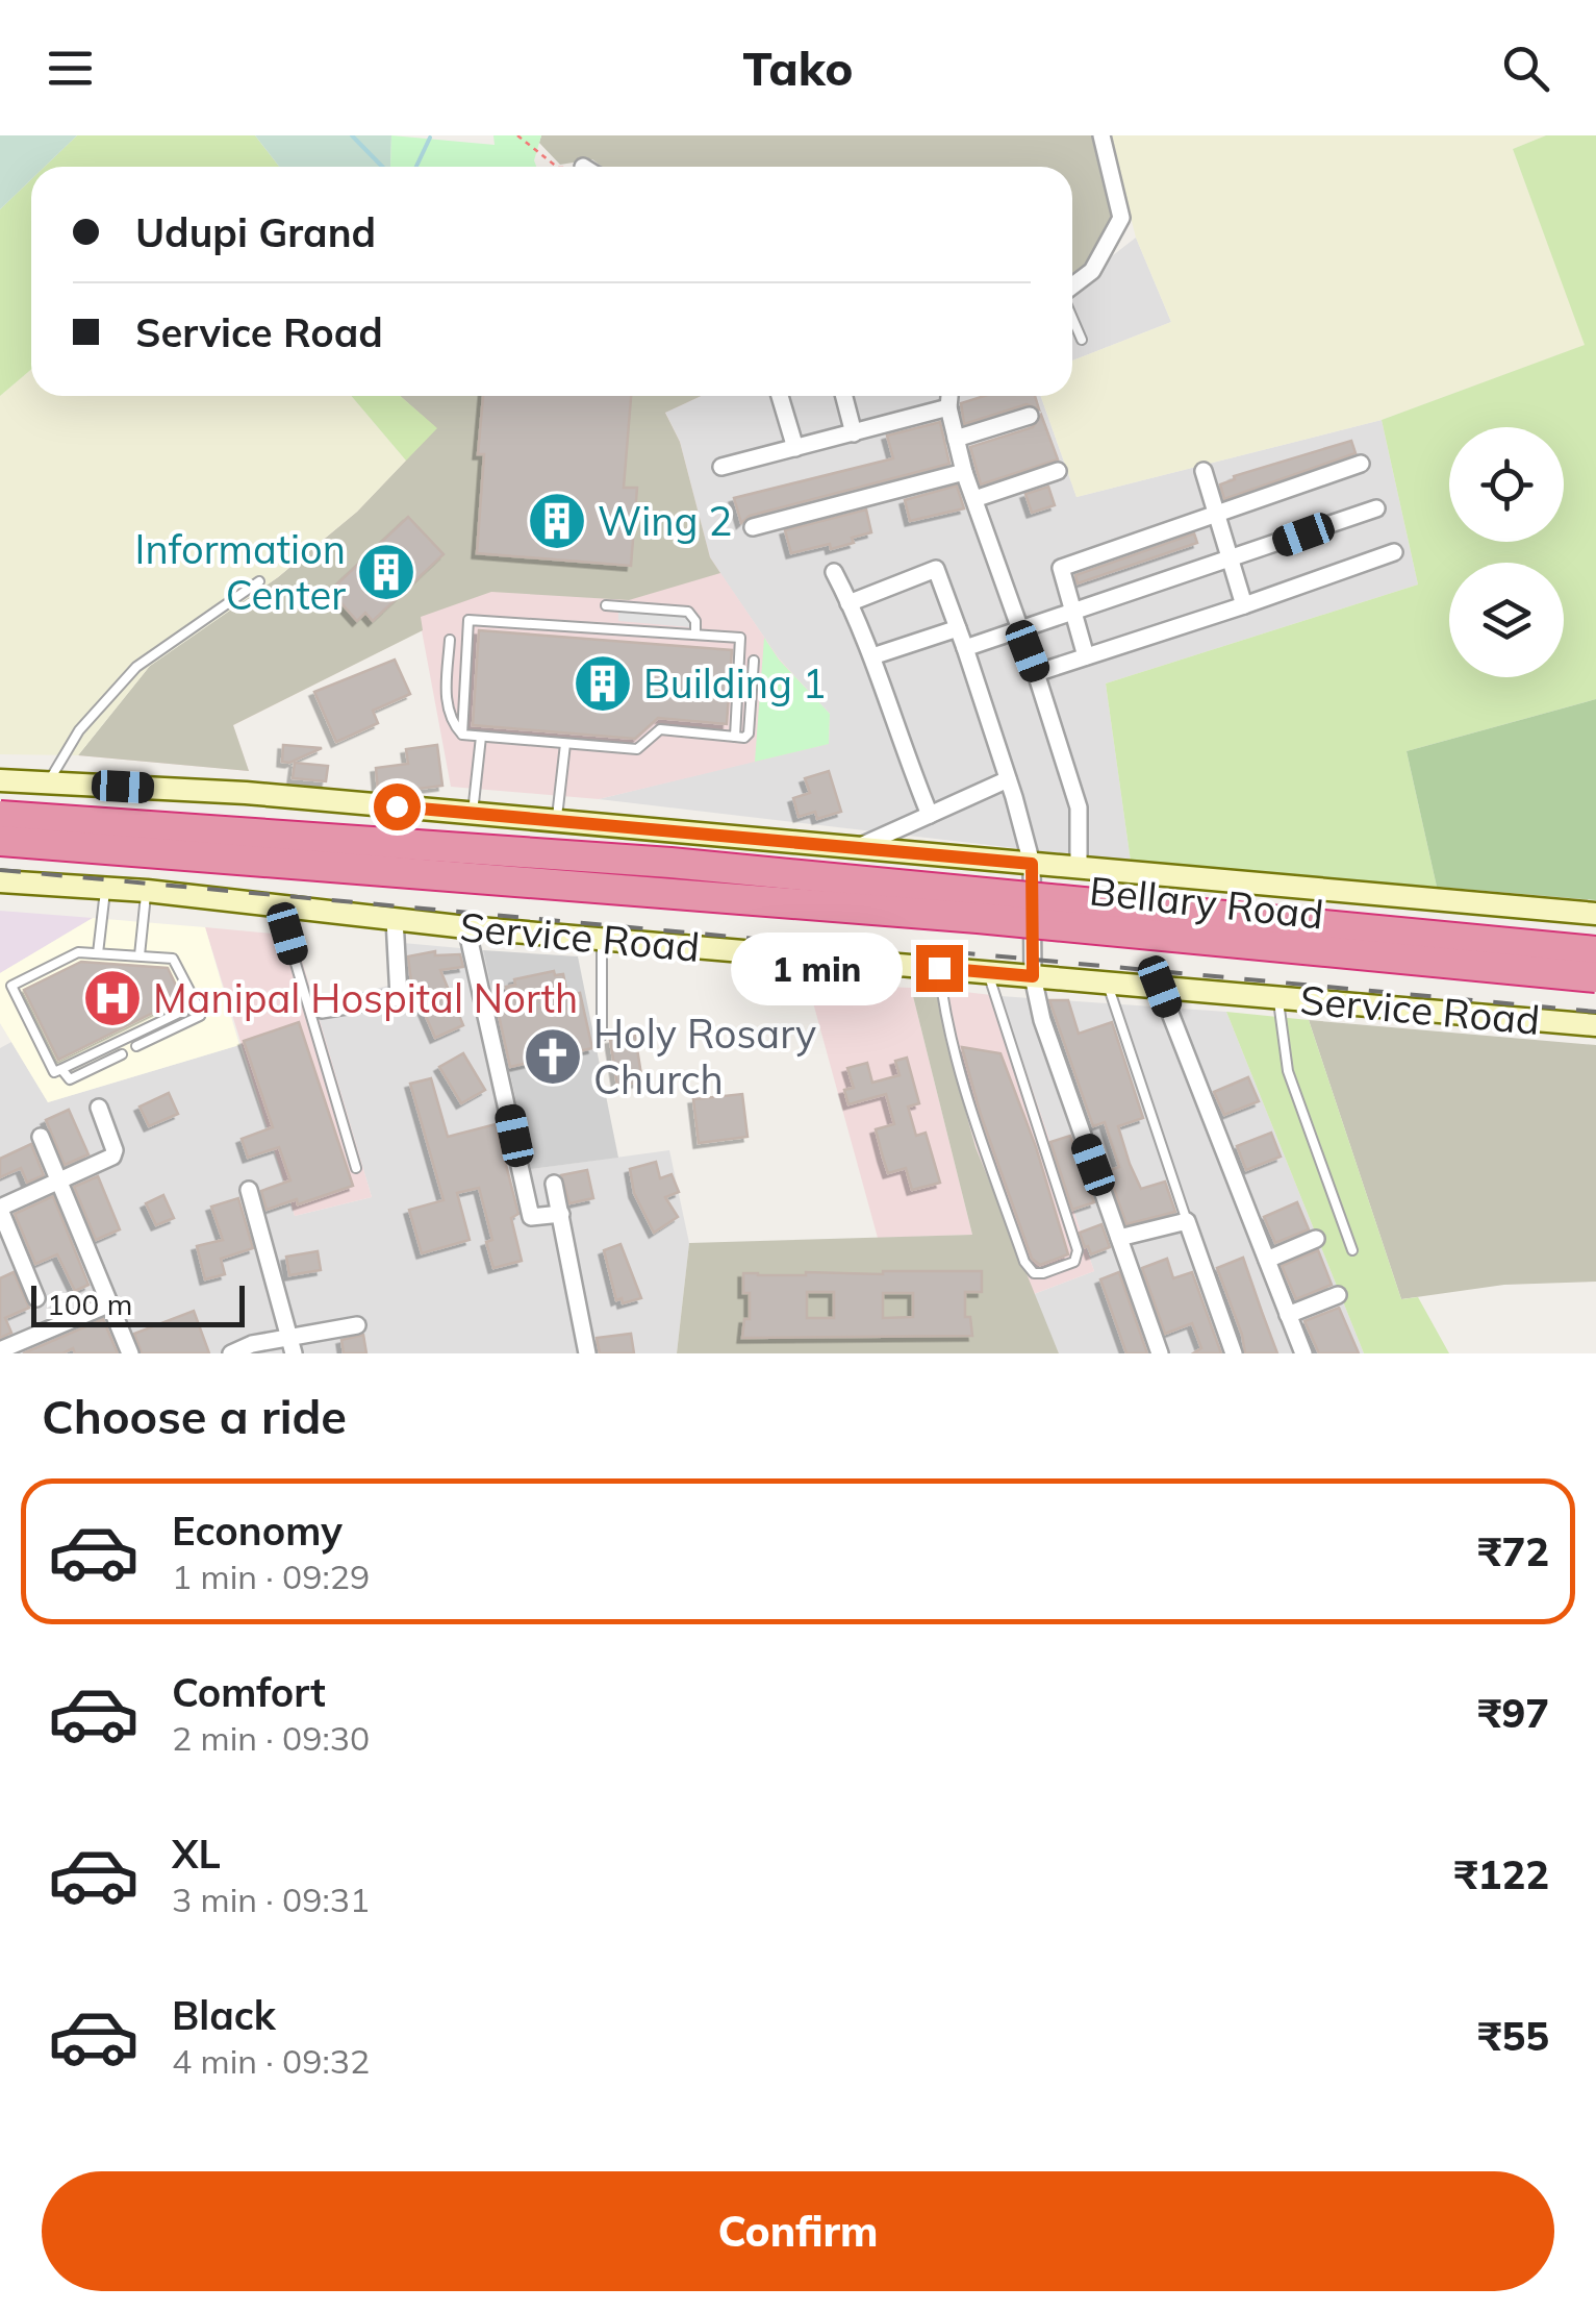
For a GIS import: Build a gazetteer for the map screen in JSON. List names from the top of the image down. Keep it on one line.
{"streets":{"highway":["Bellary Road"],"main road":["Service Road"]},"places":{"building":["Wing 2","Information Center","Building 1"],"hospital":["Manipal Hospital North"],"church":["Holy Rosary Church"]},"scale_bar":"100 m","page":{"header":"Tako","banner":["Udupi Grand","Service Road"],"bubble":"1 min","scale":"100 m","heading":"Choose a ride","list":[{"name":"Economy","note":"1 min · 09:29","value":"₹72"},{"name":"Comfort","note":"2 min · 09:30","value":"₹97"},{"name":"XL","note":"3 min · 09:31","value":"₹122"},{"name":"Black","note":"4 min · 09:32","value":"₹55"}],"buttons":"Confirm"}}
